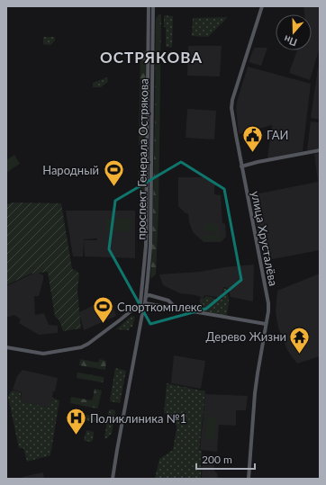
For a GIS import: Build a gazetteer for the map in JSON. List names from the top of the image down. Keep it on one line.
{"streets":{"main road":["проспект Генерала Острякова","улица Хрусталёва"]},"districts":["ОСТРЯКОВА"],"places":{"public building":["ГАИ"],"sports":["Народный","Спорткомплекс"],"temple":["Дерево Жизни"],"hospital":["Поликлиника №1"]},"scale_bar":"200 m","north":"bottom"}
